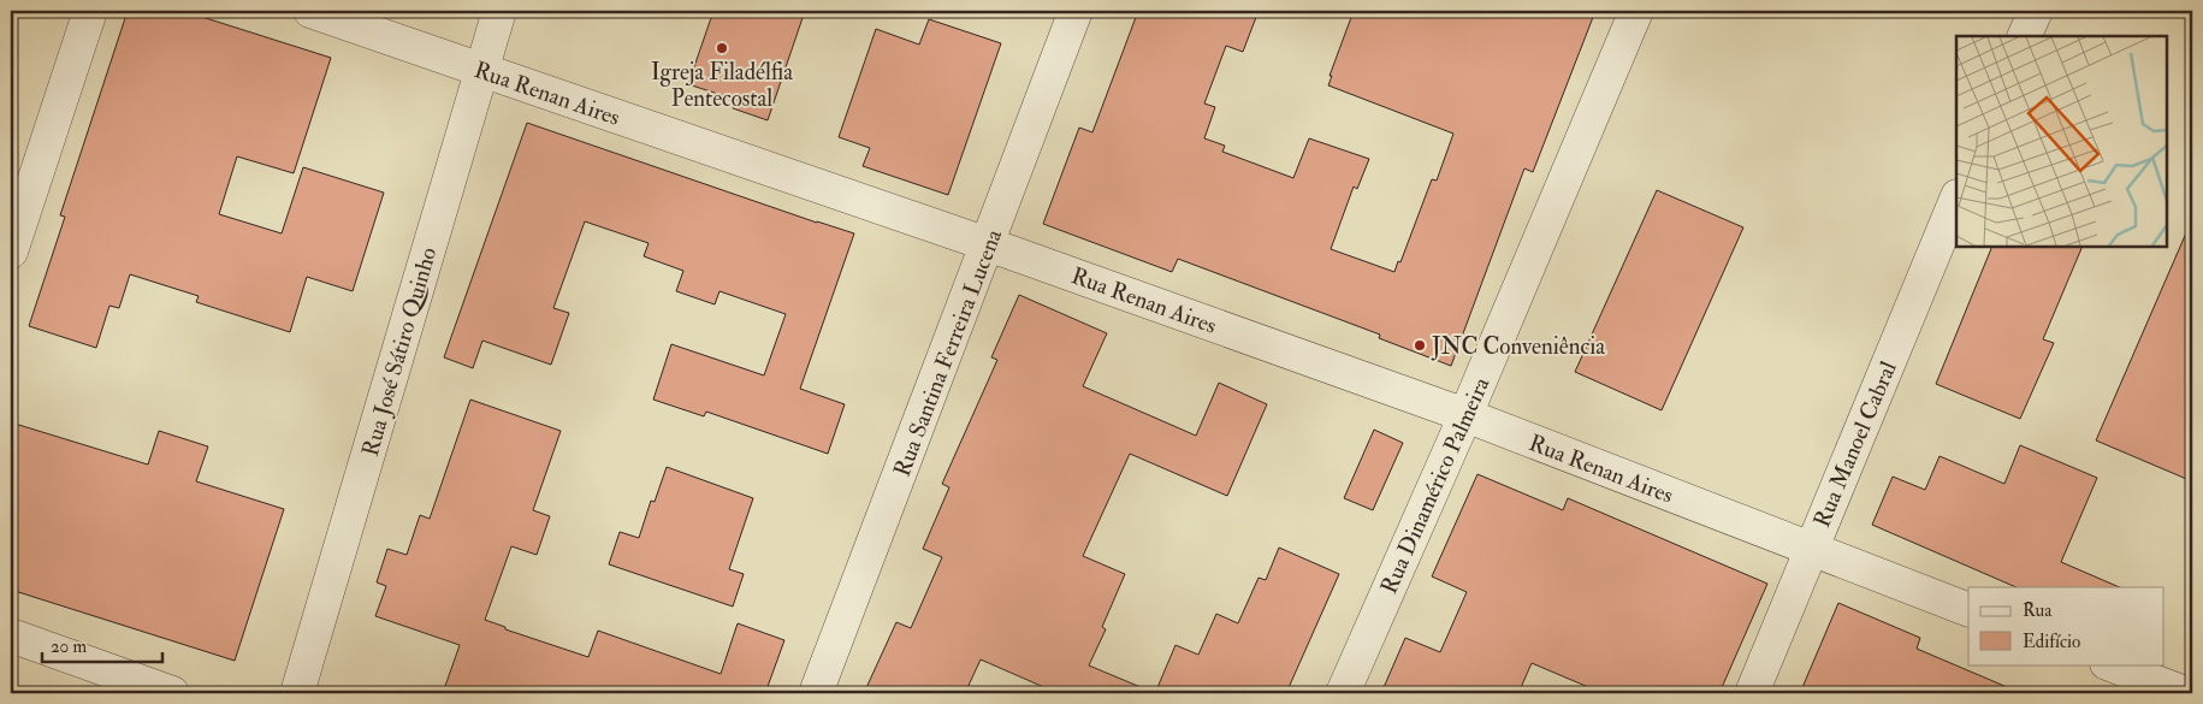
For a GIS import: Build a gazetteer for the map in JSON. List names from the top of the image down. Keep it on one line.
{"streets":{"street":["Rua Renan Aires","Rua José Sátiro Quinho","Rua Santina Ferreira Lucena","Rua Manoel Cabral","Rua Dinamérico Palmeira"]},"crossings":[["Rua Renan Aires","Rua José Sátiro Quinho"],["Rua Renan Aires","Rua Santina Ferreira Lucena"],["Rua Renan Aires","Rua Manoel Cabral"],["Rua Renan Aires","Rua Dinamérico Palmeira"]],"places":["Igreja Filadélfia Pentecostal","JNC Conveniência"],"legend":["Rua","Edifício"],"scale_bar":"20 m"}
